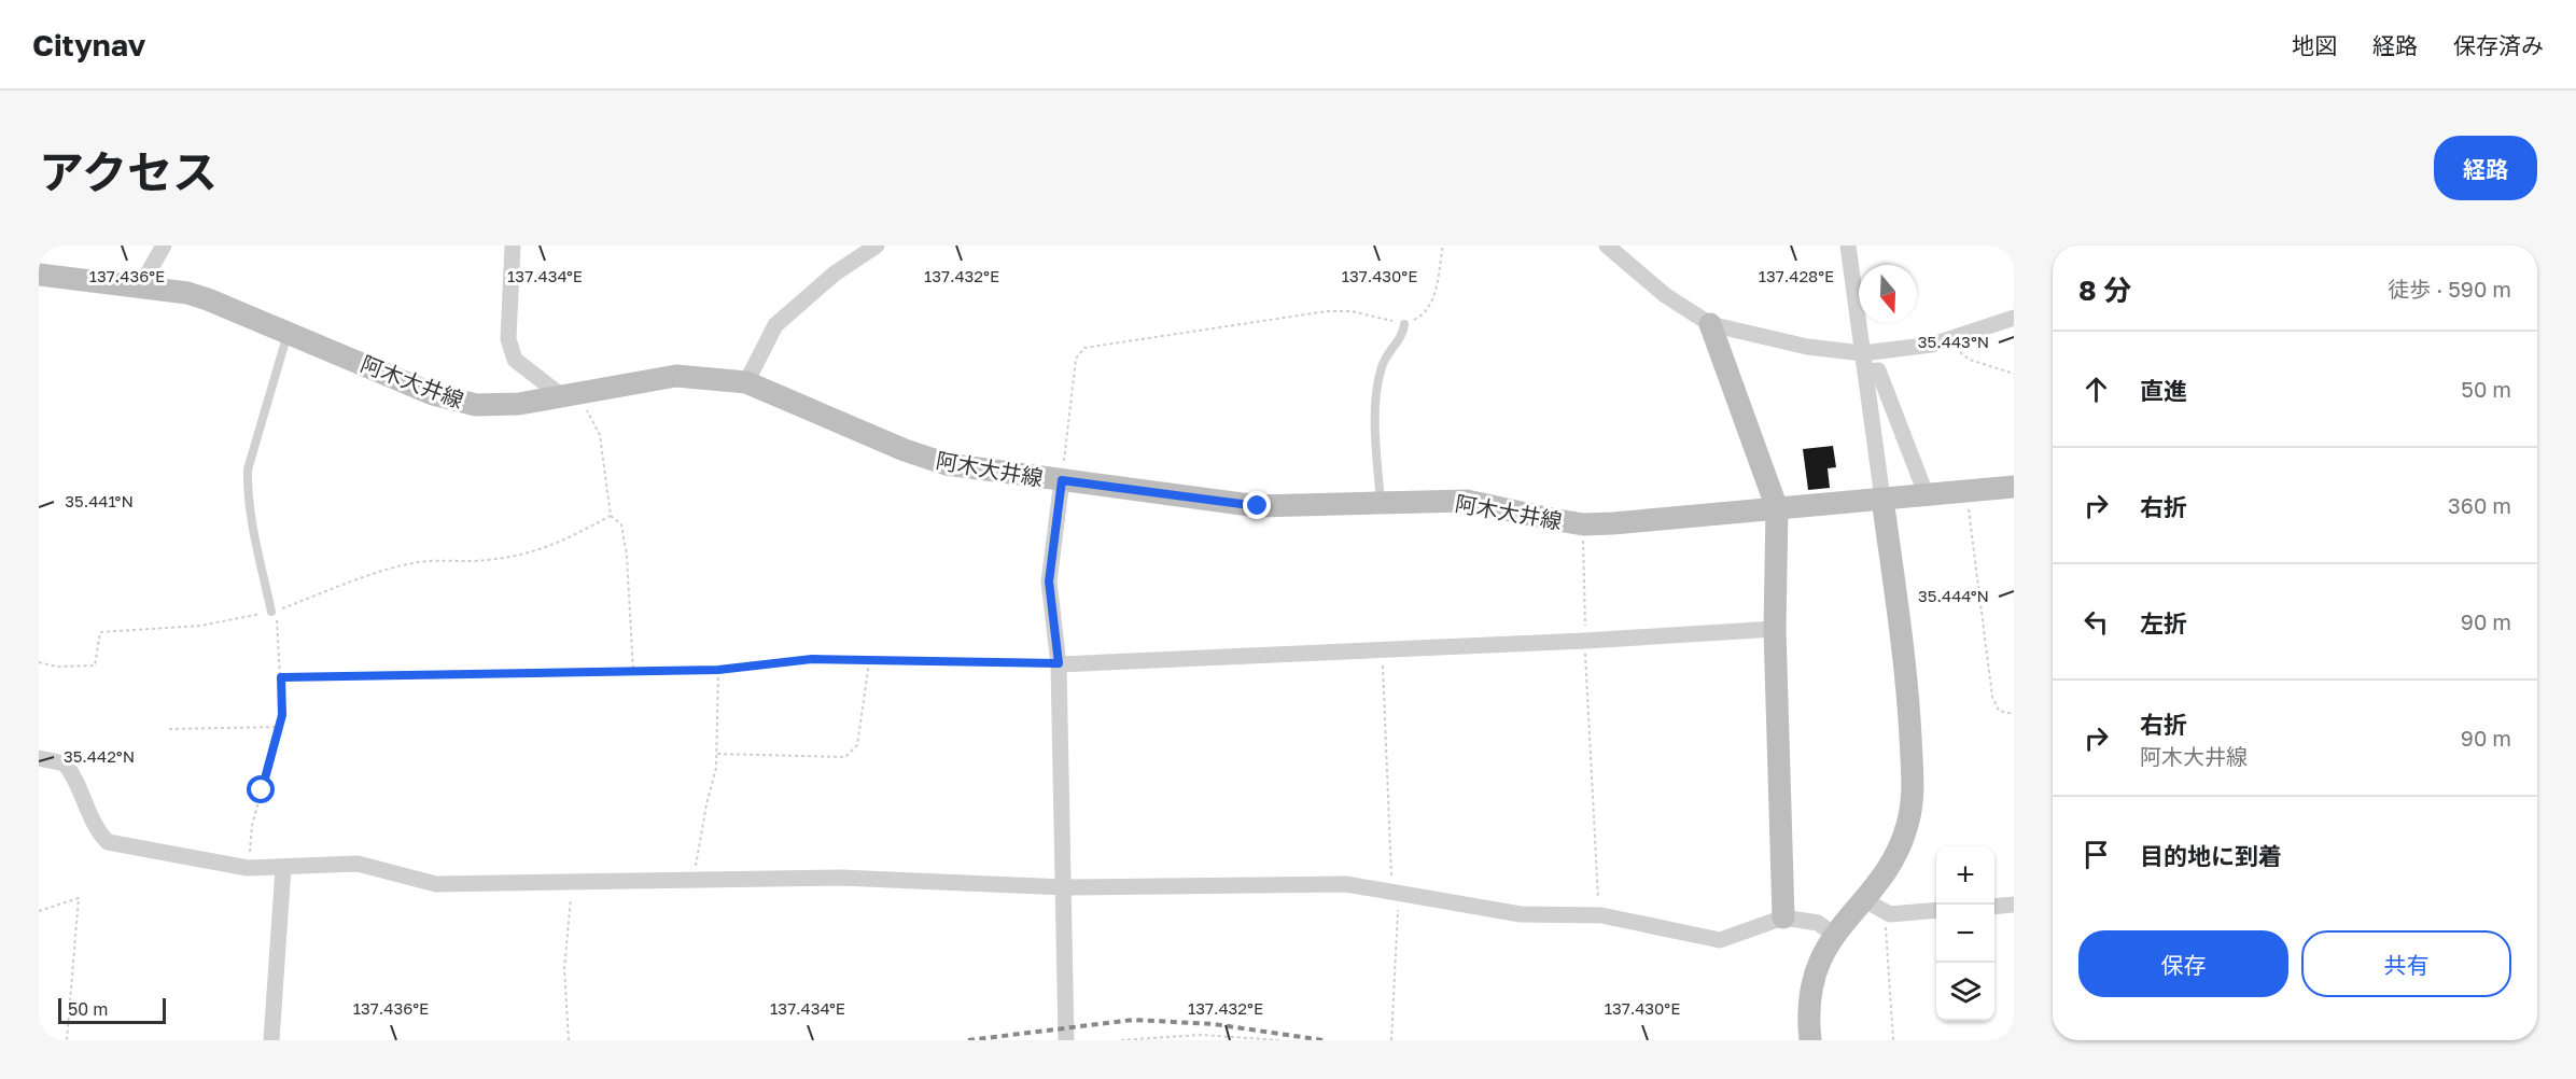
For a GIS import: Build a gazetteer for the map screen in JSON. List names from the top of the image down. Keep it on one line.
{"streets":{"main road":["阿木大井線"]},"scale_bar":"50 m","north":"bottom","page":{"header":"Citynav","nav":["地図","経路","保存済み"],"title":"アクセス","buttons":["経路",["保存","共有"]],"heading":["8 分","徒歩 · 590 m"],"list":[["直進","50 m"],["右折","360 m"],["左折","90 m"],["右折","阿木大井線","90 m"],"目的地に到着"],"map_buttons":["+","−"],"scale":"50 m"},"coordinates":["137.428°E","137.436°E","137.434°E","137.432°E","137.430°E","35.443°N","35.441°N","35.444°N","35.442°N"]}
